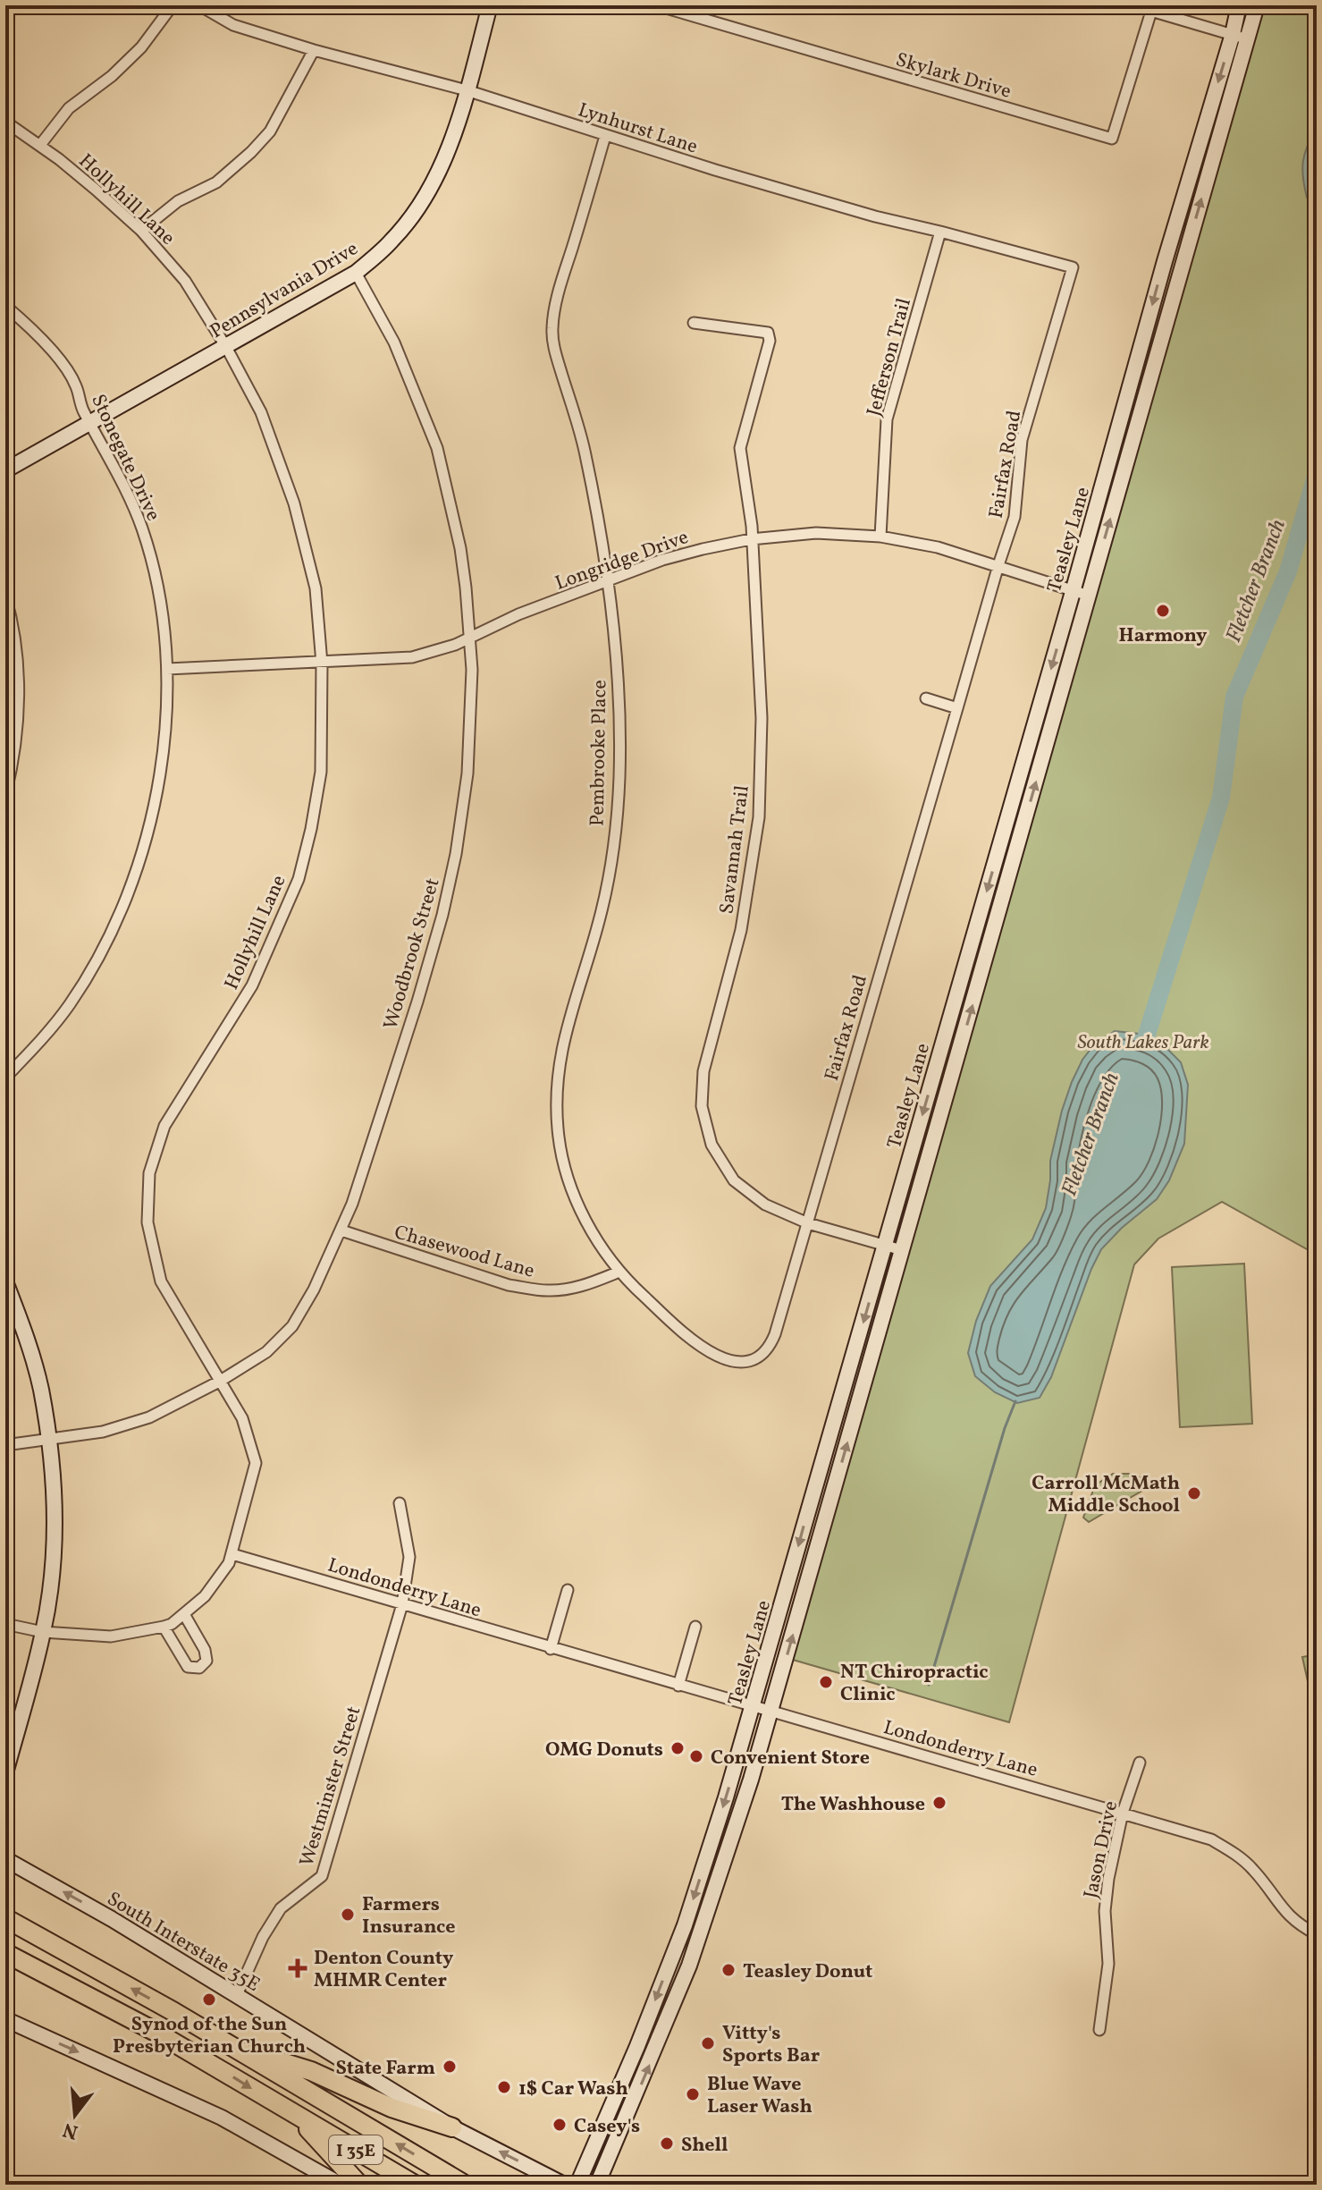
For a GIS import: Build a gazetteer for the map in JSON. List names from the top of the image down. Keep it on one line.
{"streets":{"highway":["I 35E"],"main road":["Pennsylvania Drive","Teasley Lane","South Interstate 35E"],"street":["Skylark Drive","Lynhurst Lane","Hollyhill Lane","Jefferson Trail","Stonegate Drive","Fairfax Road","Longridge Drive","Pembrooke Place","Savannah Trail","Woodbrook Street","Chasewood Lane","Londonderry Lane","Westminster Street","Jason Drive"]},"crossings":[["Lynhurst Lane","Pennsylvania Drive"],["Lynhurst Lane","Jefferson Trail"],["Lynhurst Lane","Fairfax Road"],["Lynhurst Lane","Pembrooke Place"],["Hollyhill Lane","Pennsylvania Drive"],["Hollyhill Lane","Longridge Drive"],["Hollyhill Lane","Woodbrook Street"],["Hollyhill Lane","Londonderry Lane"],["Pennsylvania Drive","Stonegate Drive"],["Pennsylvania Drive","Woodbrook Street"],["Jefferson Trail","Longridge Drive"],["Stonegate Drive","Longridge Drive"],["Fairfax Road","Longridge Drive"],["Fairfax Road","Pembrooke Place"],["Fairfax Road","Savannah Trail"],["Teasley Lane","Longridge Drive"],["Teasley Lane","Savannah Trail"],["Teasley Lane","Londonderry Lane"],["Longridge Drive","Pembrooke Place"],["Longridge Drive","Savannah Trail"],["Longridge Drive","Woodbrook Street"],["Pembrooke Place","Chasewood Lane"],["Woodbrook Street","Chasewood Lane"],["Londonderry Lane","Westminster Street"],["Londonderry Lane","Jason Drive"],["Westminster Street","South Interstate 35E"]],"one_way":["South Interstate 35E"],"water":["Fletcher Branch"],"parks":["South Lakes Park"],"places":{"other":["Harmony","Carroll McMath Middle School","NT Chiropractic Clinic","OMG Donuts","Convenient Store","The Washhouse","Farmers Insurance","Teasley Donut","Synod of the Sun Presbyterian Church","Vitty's Sports Bar","State Farm","1$ Car Wash","Blue Wave Laser Wash","Casey's","Shell"],"health":["Denton County MHMR Center"]},"north":"bottom"}
